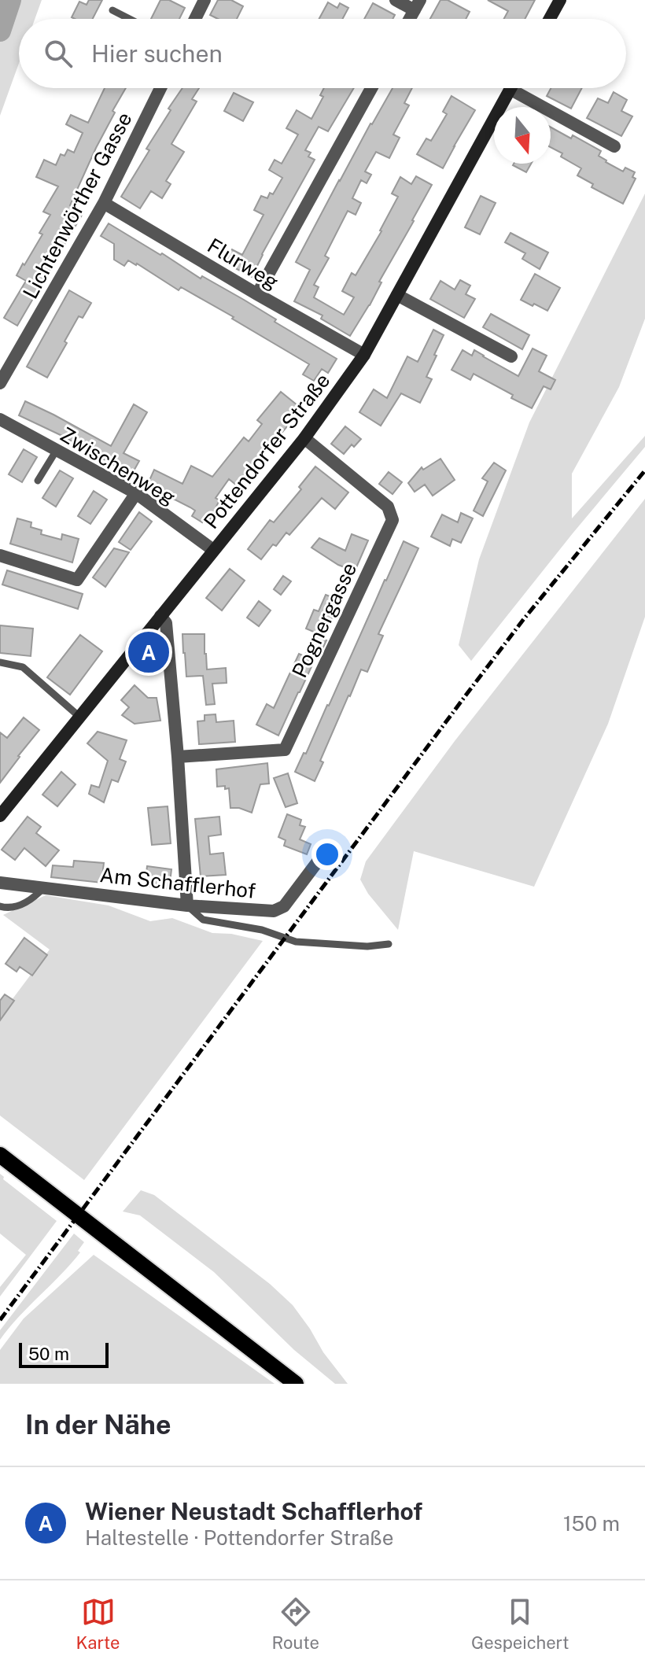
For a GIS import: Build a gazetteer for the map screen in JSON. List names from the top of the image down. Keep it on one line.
{"streets":{"main road":["Pottendorfer Straße"],"street":["Lichtenwörther Gasse","Flurweg","Zwischenweg","Pognergasse","Am Schafflerhof"]},"crossings":[["Lichtenwörther Gasse","Flurweg"],["Flurweg","Pottendorfer Straße"],["Pottendorfer Straße","Zwischenweg"],["Pottendorfer Straße","Pognergasse"]],"scale_bar":"50 m","north":"bottom","page":{"search":"Hier suchen","pins":"A","scale":"50 m","heading":"In der Nähe","list":[{"mark":"A","name":"Wiener Neustadt Schafflerhof","note":"Haltestelle · Pottendorfer Straße","value":"150 m"}],"nav":["Karte","Route","Gespeichert"]}}
